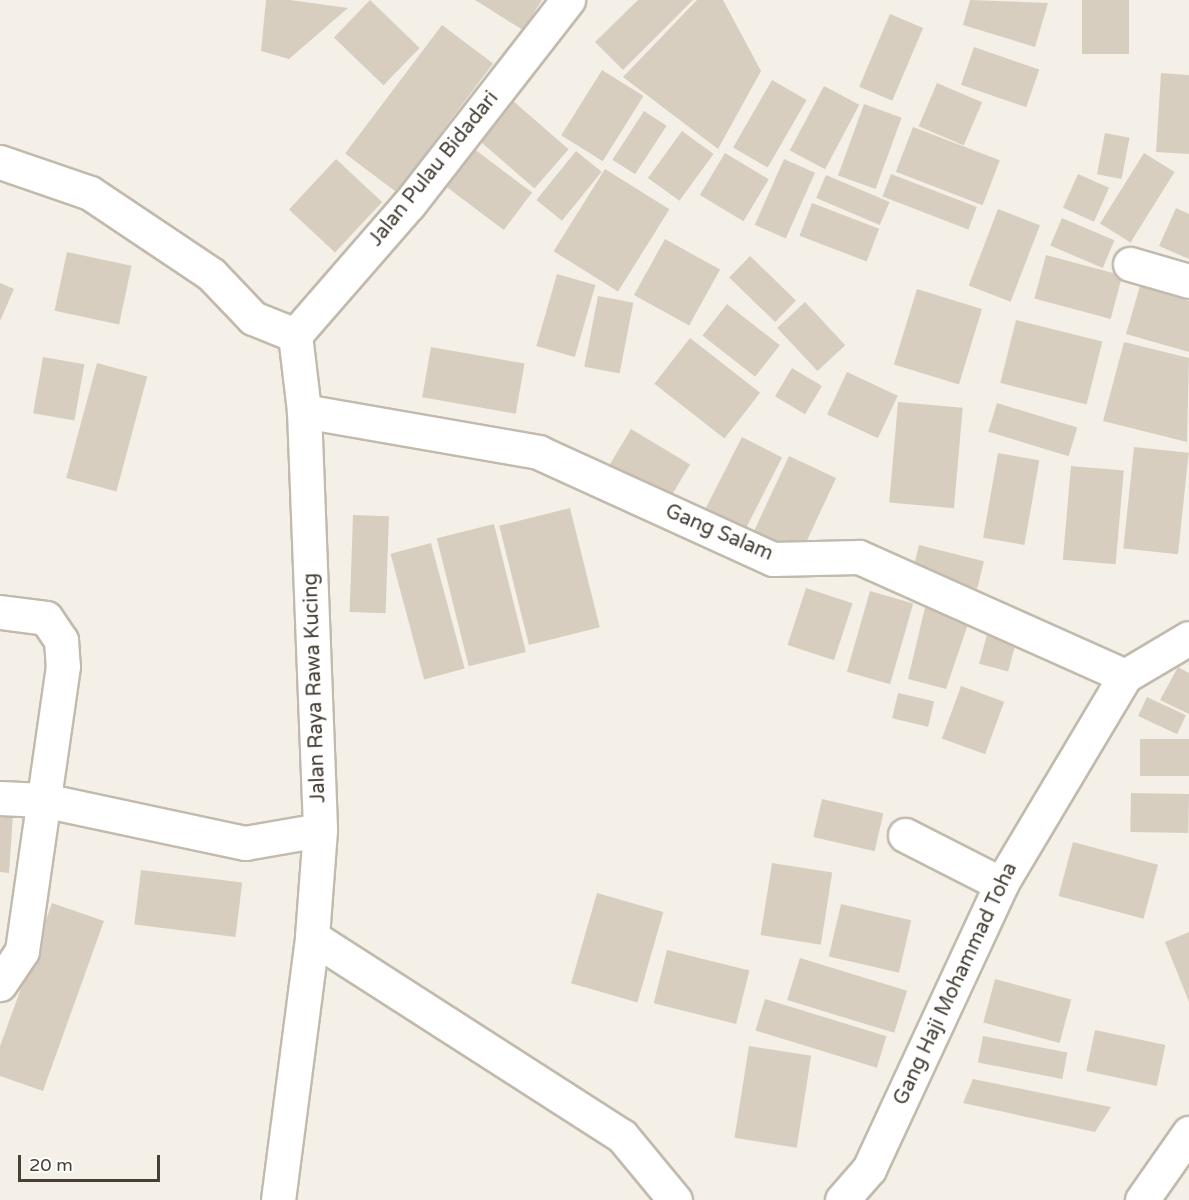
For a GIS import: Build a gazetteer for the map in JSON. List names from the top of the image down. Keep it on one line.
{"streets":{"street":["Jalan Pulau Bidadari","Gang Salam","Jalan Raya Rawa Kucing","Gang Haji Mohammad Toha"]},"crossings":[["Jalan Pulau Bidadari","Jalan Raya Rawa Kucing"],["Gang Salam","Jalan Raya Rawa Kucing"],["Gang Salam","Gang Haji Mohammad Toha"]],"scale_bar":"20 m"}
